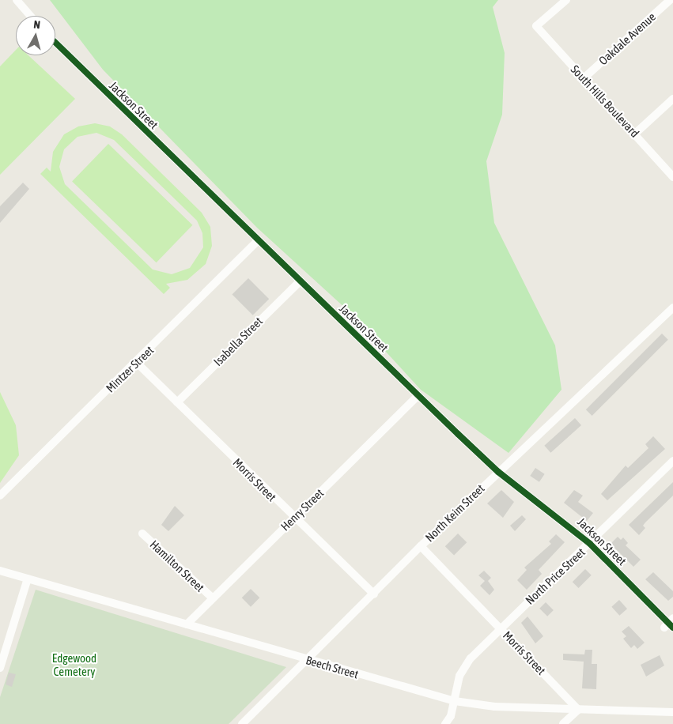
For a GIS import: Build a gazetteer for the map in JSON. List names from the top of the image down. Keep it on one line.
{"streets":{"street":["Oakdale Avenue","South Hills Boulevard","Jackson Street","Isabella Street","Mintzer Street","Morris Street","Henry Street","North Keim Street","Hamilton Street","North Price Street","Beech Street"]},"crossings":[["Oakdale Avenue","South Hills Boulevard"],["Jackson Street","Isabella Street"],["Jackson Street","Mintzer Street"],["Jackson Street","Henry Street"],["Jackson Street","North Keim Street"],["Jackson Street","North Price Street"],["Isabella Street","Morris Street"],["Mintzer Street","Morris Street"],["Morris Street","Henry Street"],["Morris Street","North Keim Street"],["Morris Street","North Price Street"],["Morris Street","Beech Street"],["Henry Street","Hamilton Street"],["Henry Street","Beech Street"],["North Keim Street","Beech Street"],["North Price Street","Beech Street"]],"parks":["Edgewood Cemetery"],"north":"top"}
